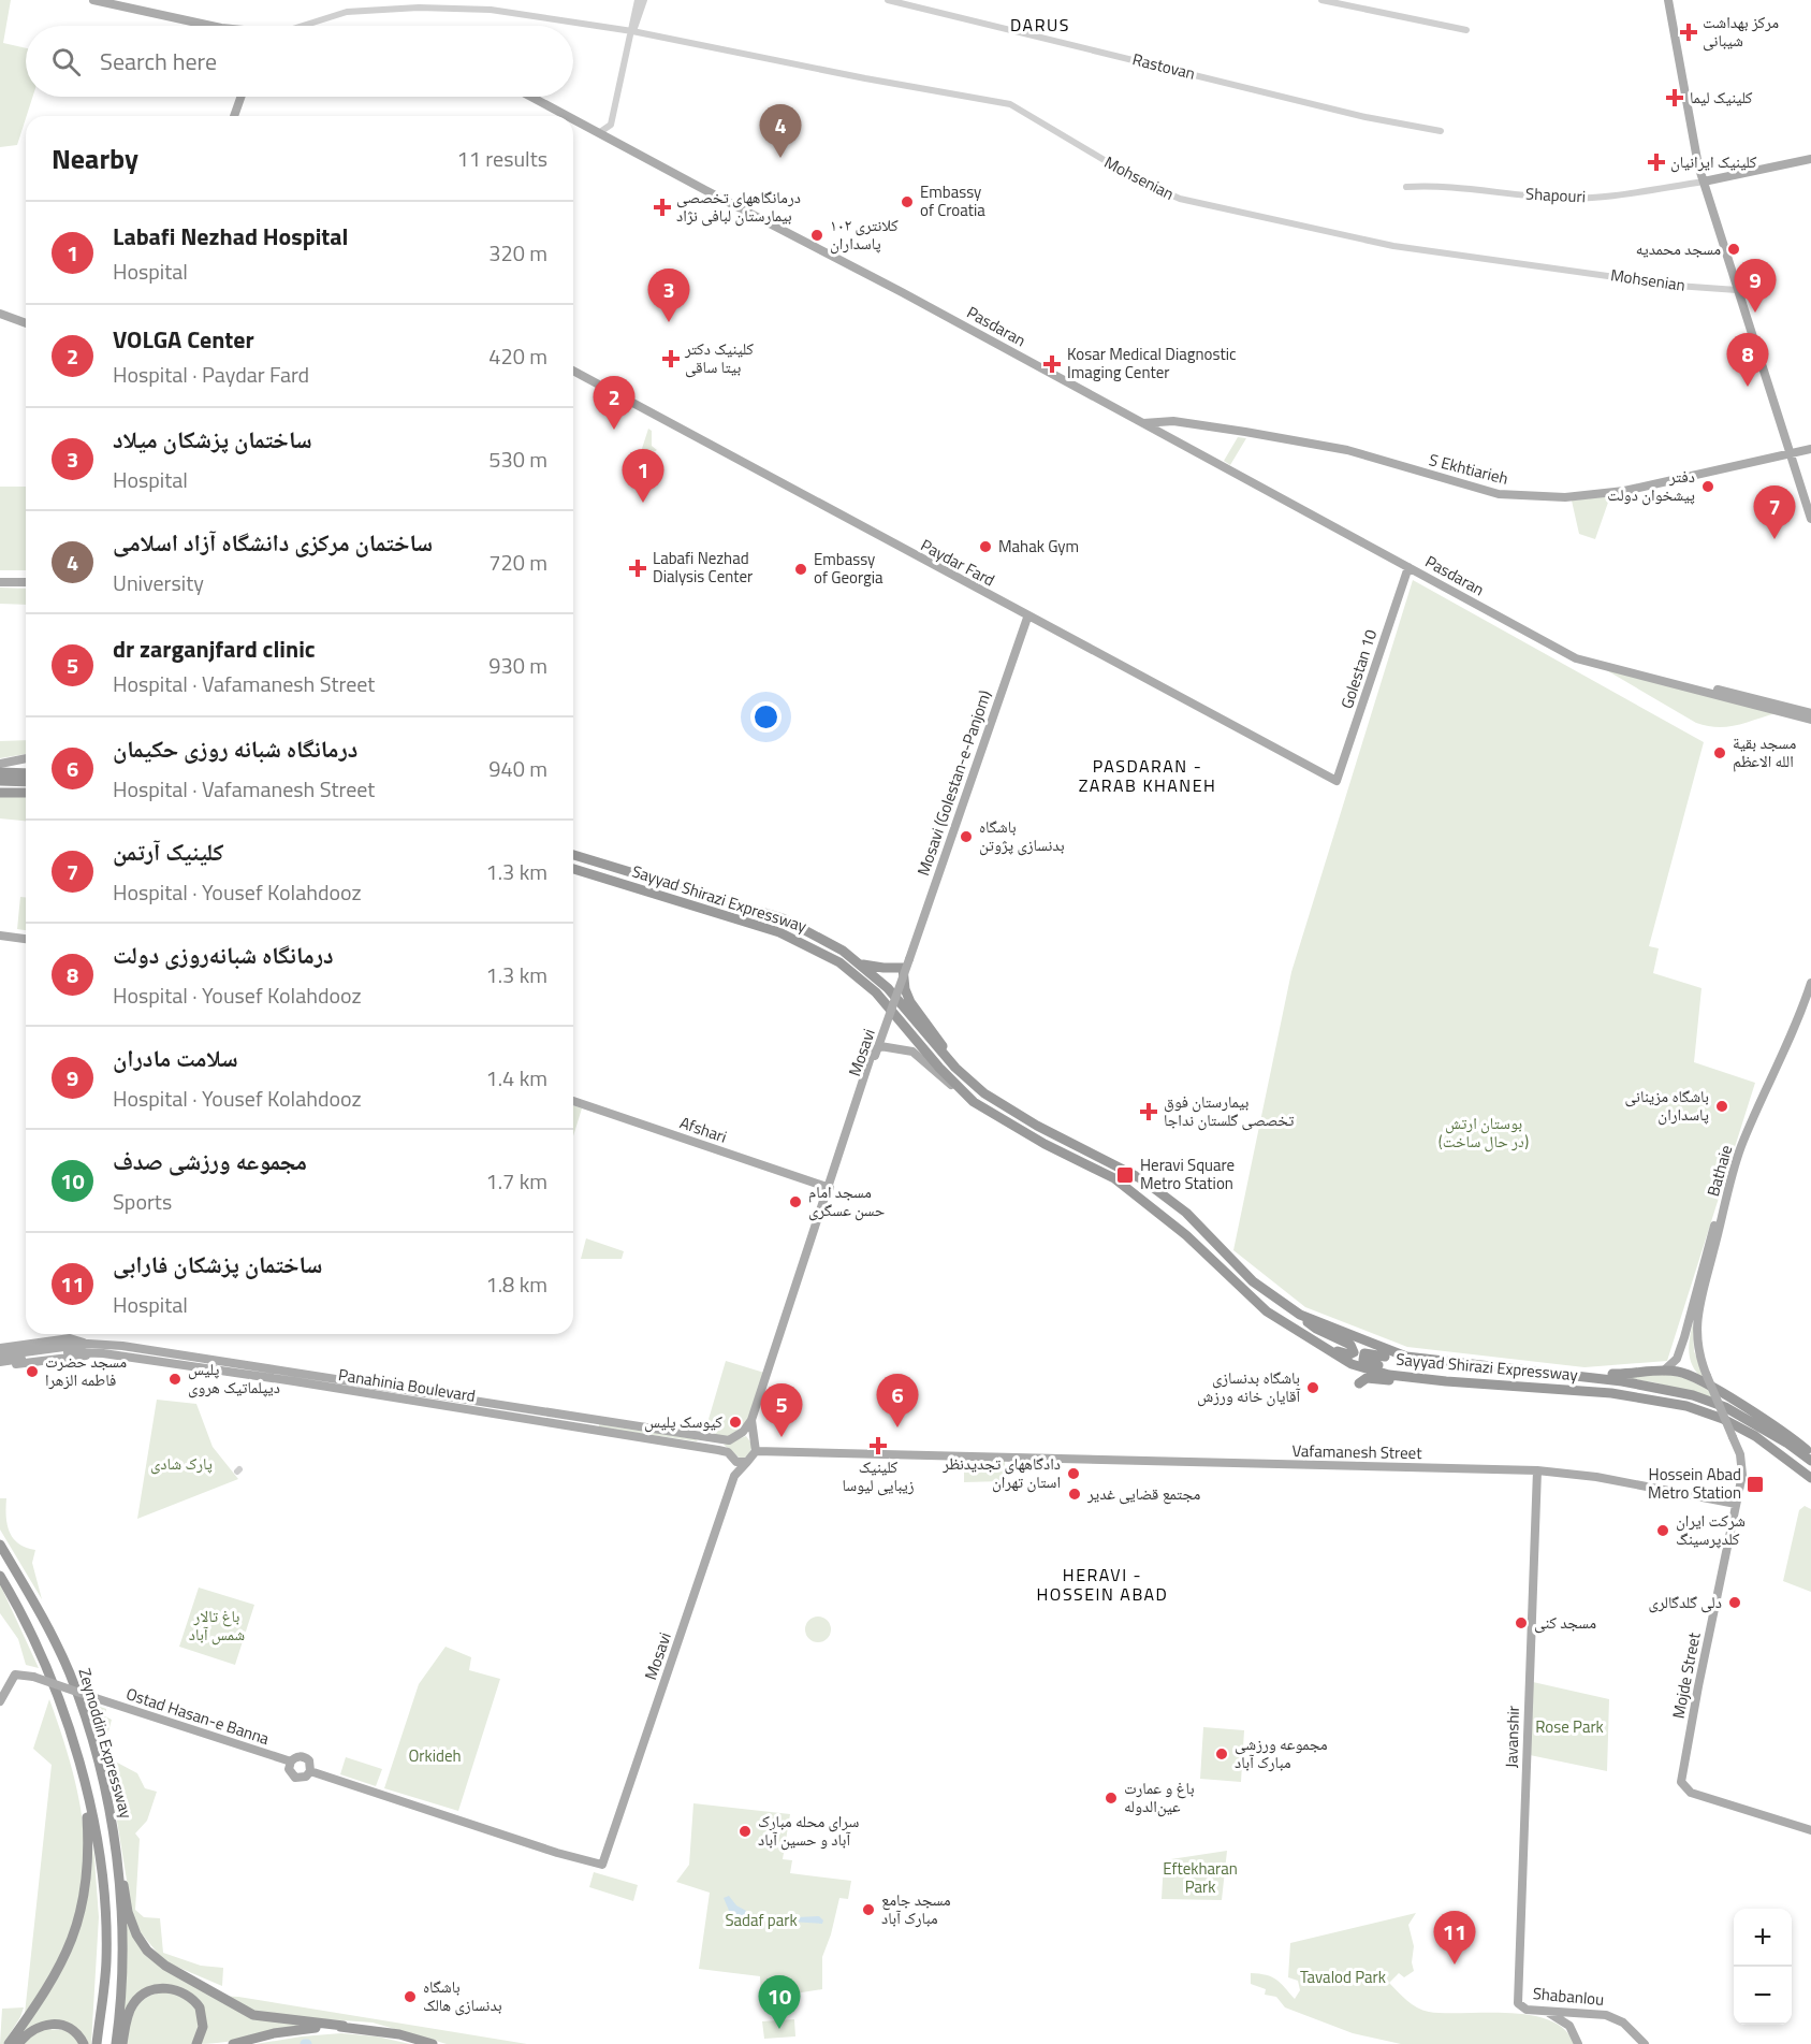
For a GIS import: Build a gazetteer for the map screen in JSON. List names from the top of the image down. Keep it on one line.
{"streets":{"highway":["Sayyad Shirazi Expressway","Zeynoddin Expressway"],"main road":["Pasdaran","S Ekhtiarieh","Paydar Fard","Golestan 10","Mosavi (Golestan-e-Panjom)","Mosavi","Afshari","Bathaie","Panahinia Boulevard","Vafamanesh Street","Mojde Street","Ostad Hasan-e Banna","Javanshir","Shabanlou"],"street":["Rastovan","Mohsenian","Shapouri"]},"crossings":[["Pasdaran","S Ekhtiarieh"],["Pasdaran","Golestan 10"],["Paydar Fard","Golestan 10"],["Paydar Fard","Mosavi (Golestan-e-Panjom)"],["Mosavi (Golestan-e-Panjom)","Mosavi"],["Mosavi","Afshari"],["Mosavi","Panahinia Boulevard"],["Mosavi","Vafamanesh Street"],["Mosavi","Ostad Hasan-e Banna"],["Bathaie","Mojde Street"],["Vafamanesh Street","Mojde Street"],["Vafamanesh Street","Javanshir"],["Javanshir","Shabanlou"]],"districts":["DARUS","PASDARAN - ZARAB KHANEH","HERAVI - HOSSEIN ABAD"],"parks":["بوستان ارتش (در حال ساخت)","پارک شادی","باغ تالار شمس آباد","Rose Park","Orkideh","Eftekharan Park","Sadaf park","Tavalod Park"],"places":{"health":["مرکز بهداشت شیبانی","کلینیک لیما","کلینیک ایرانیان","درمانگاههای تخصصی بیمارستان لبافی نژاد","کلینیک دکتر بیتا ساقی","Kosar Medical Diagnostic Imaging Center","Labafi Nezhad Dialysis Center","بیمارستان فوق تخصصی گلستان نداجا","کلینیک زیبایی لیوسا"],"other":["Embassy of Croatia","کلانتری ۱۰۲ پاسداران","مسجد محمدیه","دفتر پیشخوان دولت","Mahak Gym","Embassy of Georgia","مسجد بقیة الله الاعظم","باشگاه بدنسازی پژوتن","باشگاه مزینانی پاسداران","مسجد امام حسن عسگری","مسجد حضرت فاطمه الزهرا","پلیس دیپلماتیک هروی","باشگاه بدنسازی آقایان خانه ورزش","کیوسک پلیس","دادگاههای تجدیدنظر استان تهران","مجتمع قضایی غدیر","شرکت ایران کلدپرسینگ","دلی گلدگالری","مسجد کنی","مجموعه ورزشی مبارک آباد","باغ و عمارت عین‌الدوله","سرای محله مبارک آباد و حسین آباد","مسجد جامع مبارک آباد","باشگاه بدنسازی هالک"],"transit":["Heravi Square Metro Station","Hossein Abad Metro Station"]},"page":{"search":"Search here","pins":["4","9","3","8","2","1","7","6","5","11","10"],"heading":["Nearby","11 results"],"list":[{"mark":"1","name":"Labafi Nezhad Hospital","note":"Hospital","value":"320 m"},{"mark":"2","name":"VOLGA Center","note":"Hospital · Paydar Fard","value":"420 m"},{"mark":"3","name":"ساختمان پزشکان میلاد","note":"Hospital","value":"530 m"},{"mark":"4","name":"ساختمان مرکزی دانشگاه آزاد اسلامی","note":"University","value":"720 m"},{"mark":"5","name":"dr zarganjfard clinic","note":"Hospital · Vafamanesh Street","value":"930 m"},{"mark":"6","name":"درمانگاه شبانه روزی حکیمان","note":"Hospital · Vafamanesh Street","value":"940 m"},{"mark":"7","name":"کلینیک آرتمن","note":"Hospital · Yousef Kolahdooz","value":"1.3 km"},{"mark":"8","name":"درمانگاه شبانه‌روزی دولت","note":"Hospital · Yousef Kolahdooz","value":"1.3 km"},{"mark":"9","name":"سلامت مادران","note":"Hospital · Yousef Kolahdooz","value":"1.4 km"},{"mark":"10","name":"مجموعه ورزشی صدف","note":"Sports","value":"1.7 km"},{"mark":"11","name":"ساختمان پزشکان فارابی","note":"Hospital","value":"1.8 km"}],"map_buttons":["+","−"]}}
